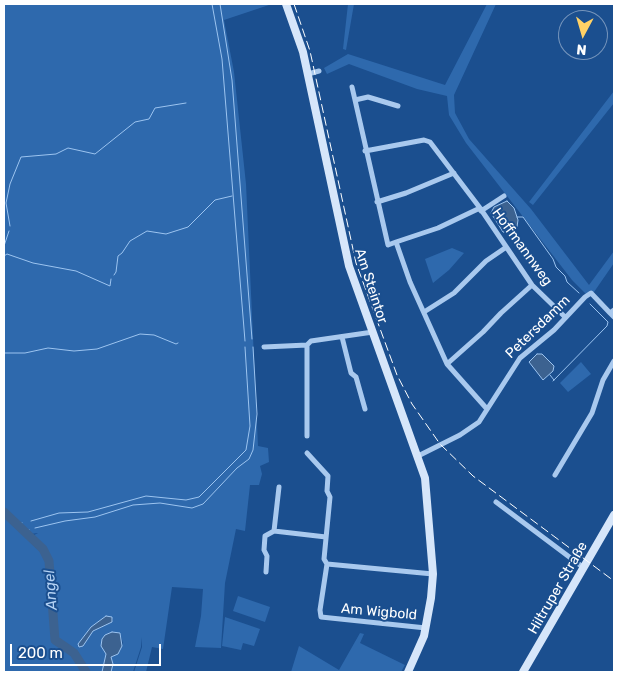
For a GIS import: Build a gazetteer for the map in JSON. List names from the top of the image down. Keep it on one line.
{"streets":{"street":["Hoffmannweg","Am Steintor","Petersdamm","Hiltruper Straße","Am Wigbold"]},"crossings":[["Hoffmannweg","Petersdamm"],["Am Steintor","Petersdamm"],["Am Steintor","Am Wigbold"]],"water":["Angel"],"scale_bar":"200 m","north":"bottom"}
